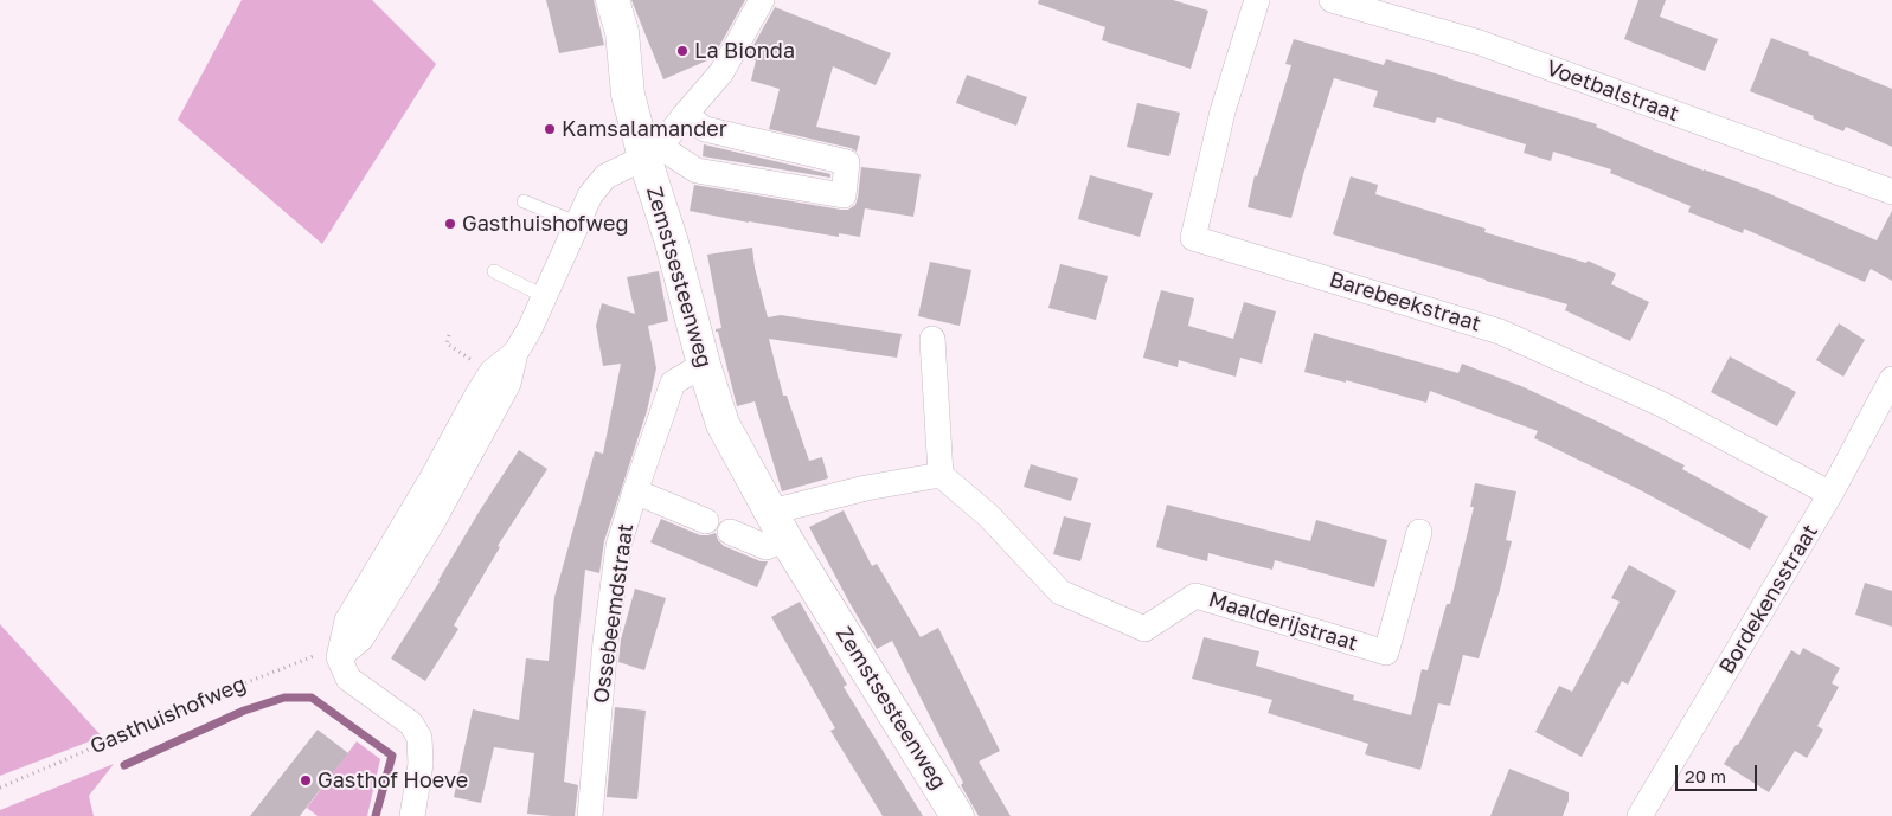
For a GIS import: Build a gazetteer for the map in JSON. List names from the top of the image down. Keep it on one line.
{"streets":{"street":["Voetbalstraat","Zemstsesteenweg","Barebeekstraat","Bordekensstraat","Ossebeemdstraat","Maalderijstraat"],"path":["Gasthuishofweg"]},"crossings":[["Zemstsesteenweg","Ossebeemdstraat"],["Barebeekstraat","Bordekensstraat"]],"places":["La Bionda","Kamsalamander","Gasthuishofweg","Gasthof Hoeve"],"scale_bar":"20 m"}
